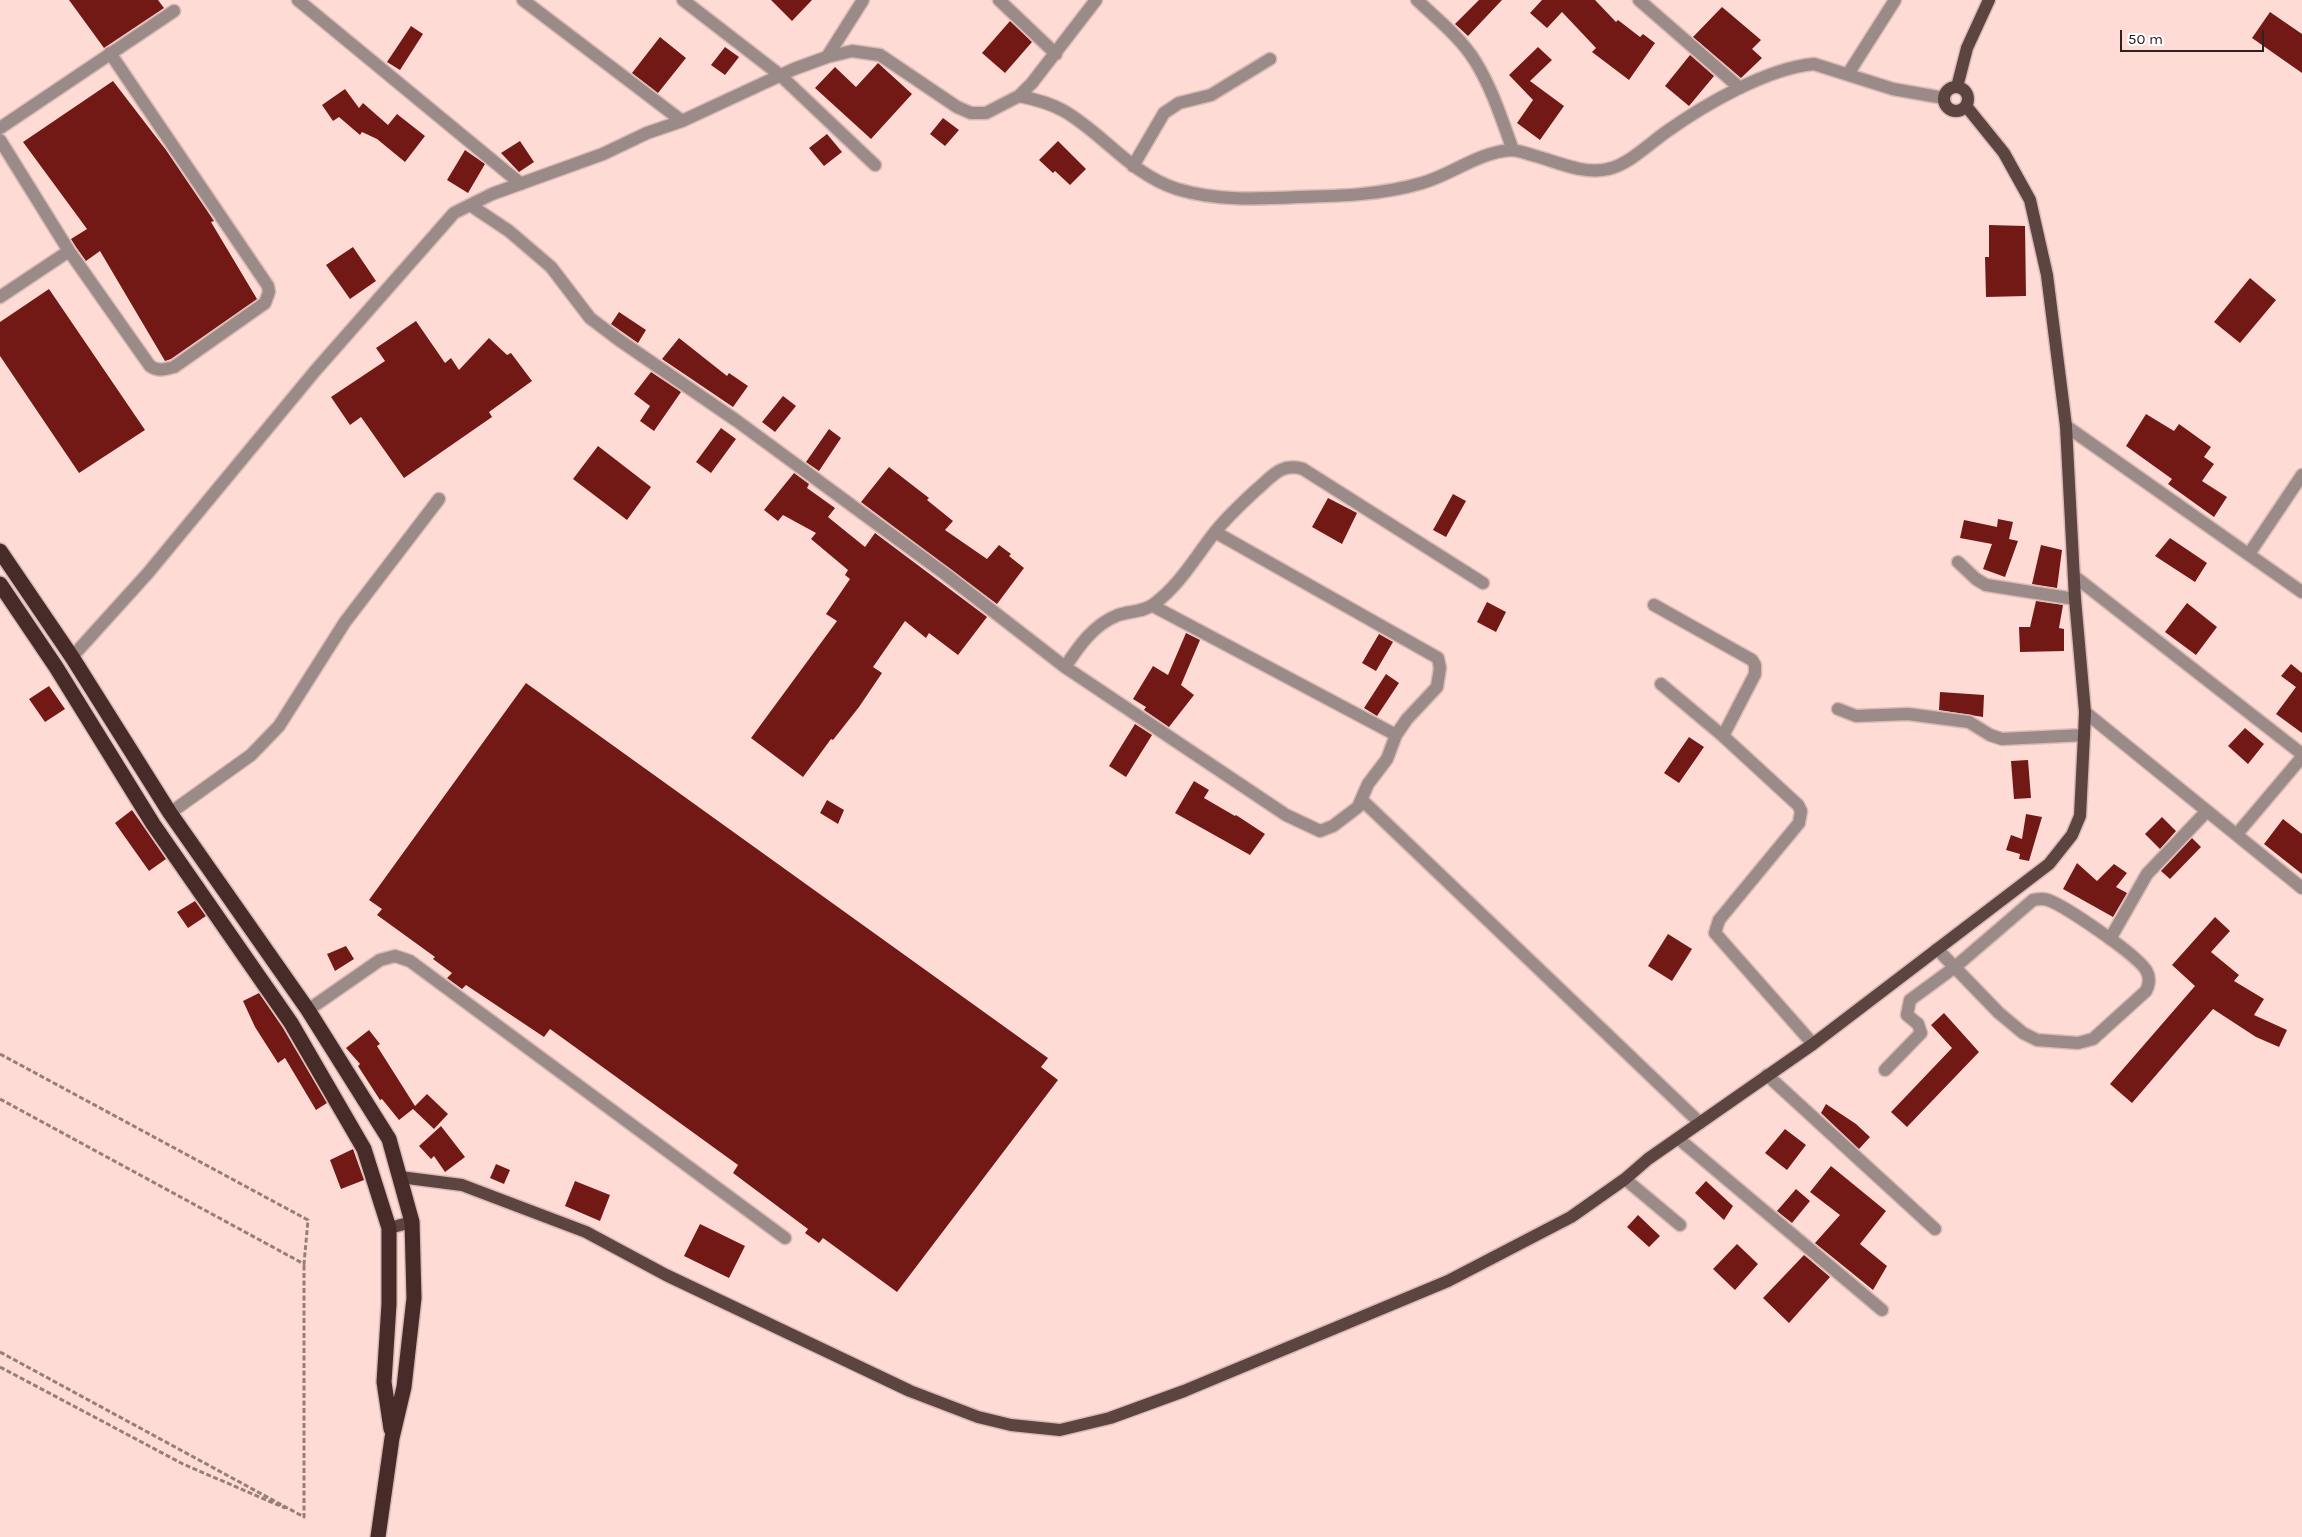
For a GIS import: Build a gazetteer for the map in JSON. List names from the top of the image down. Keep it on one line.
{"scale_bar":"50 m"}
